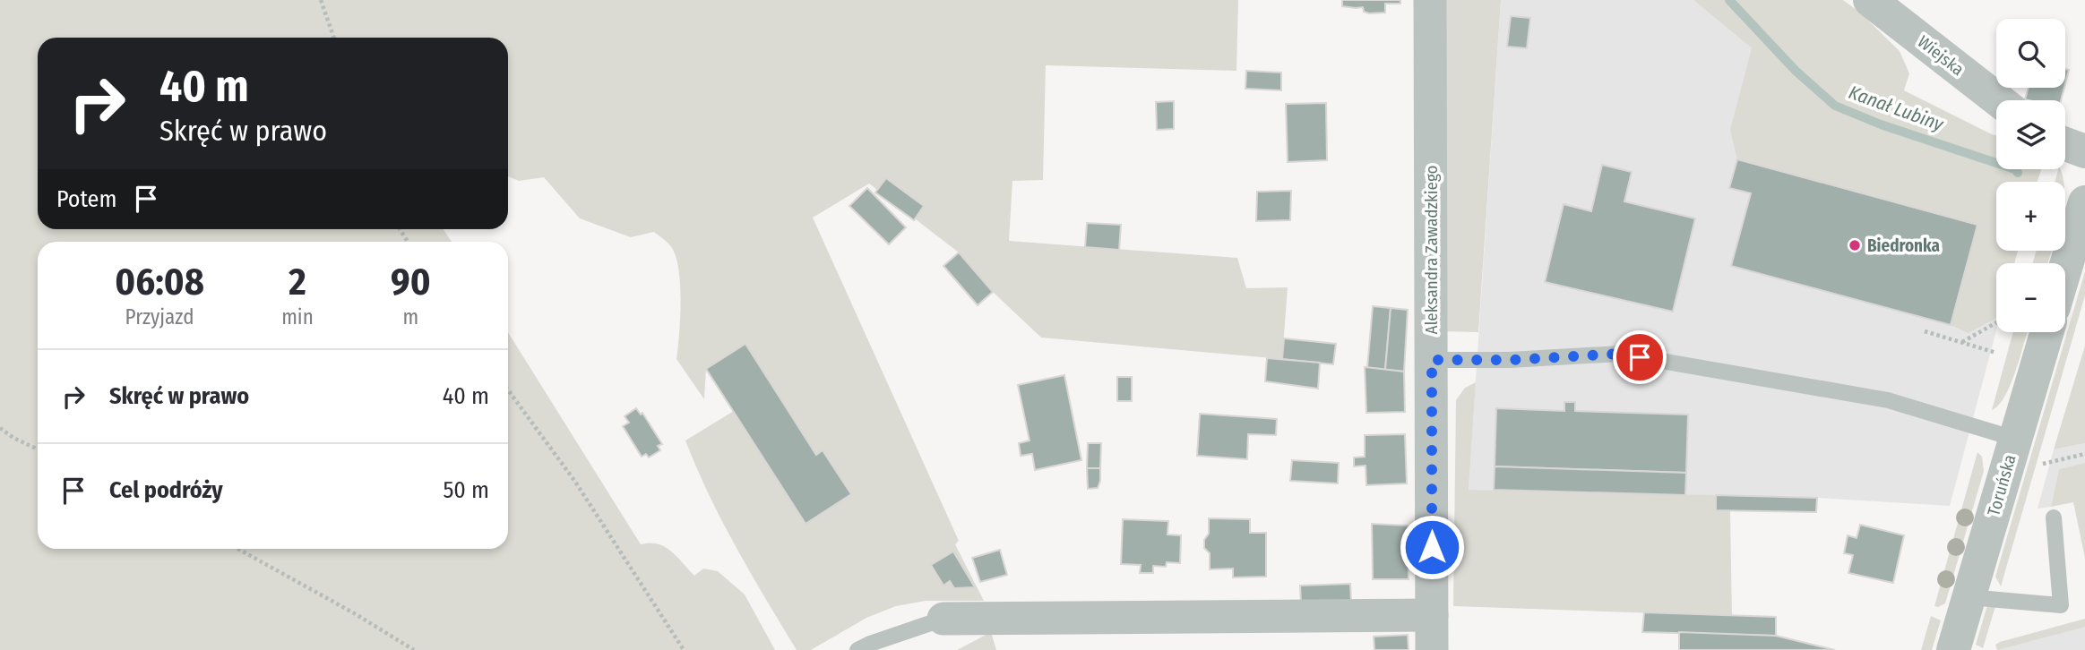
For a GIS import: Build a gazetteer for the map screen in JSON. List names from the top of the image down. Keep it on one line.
{"streets":{"street":["Wiejska","Aleksandra Zawadzkiego","Toruńska"]},"water":["Kanał Lubiny"],"places":["Biedronka"],"page":{"map_buttons":["+","−"],"turn":["40 m","Skręć w prawo"],"then":"Potem","eta":["06:08","Przyjazd","2","min","90","m"],"list":[{"name":"Skręć w prawo","value":"40 m"},{"name":"Cel podróży","value":"50 m"}]}}
